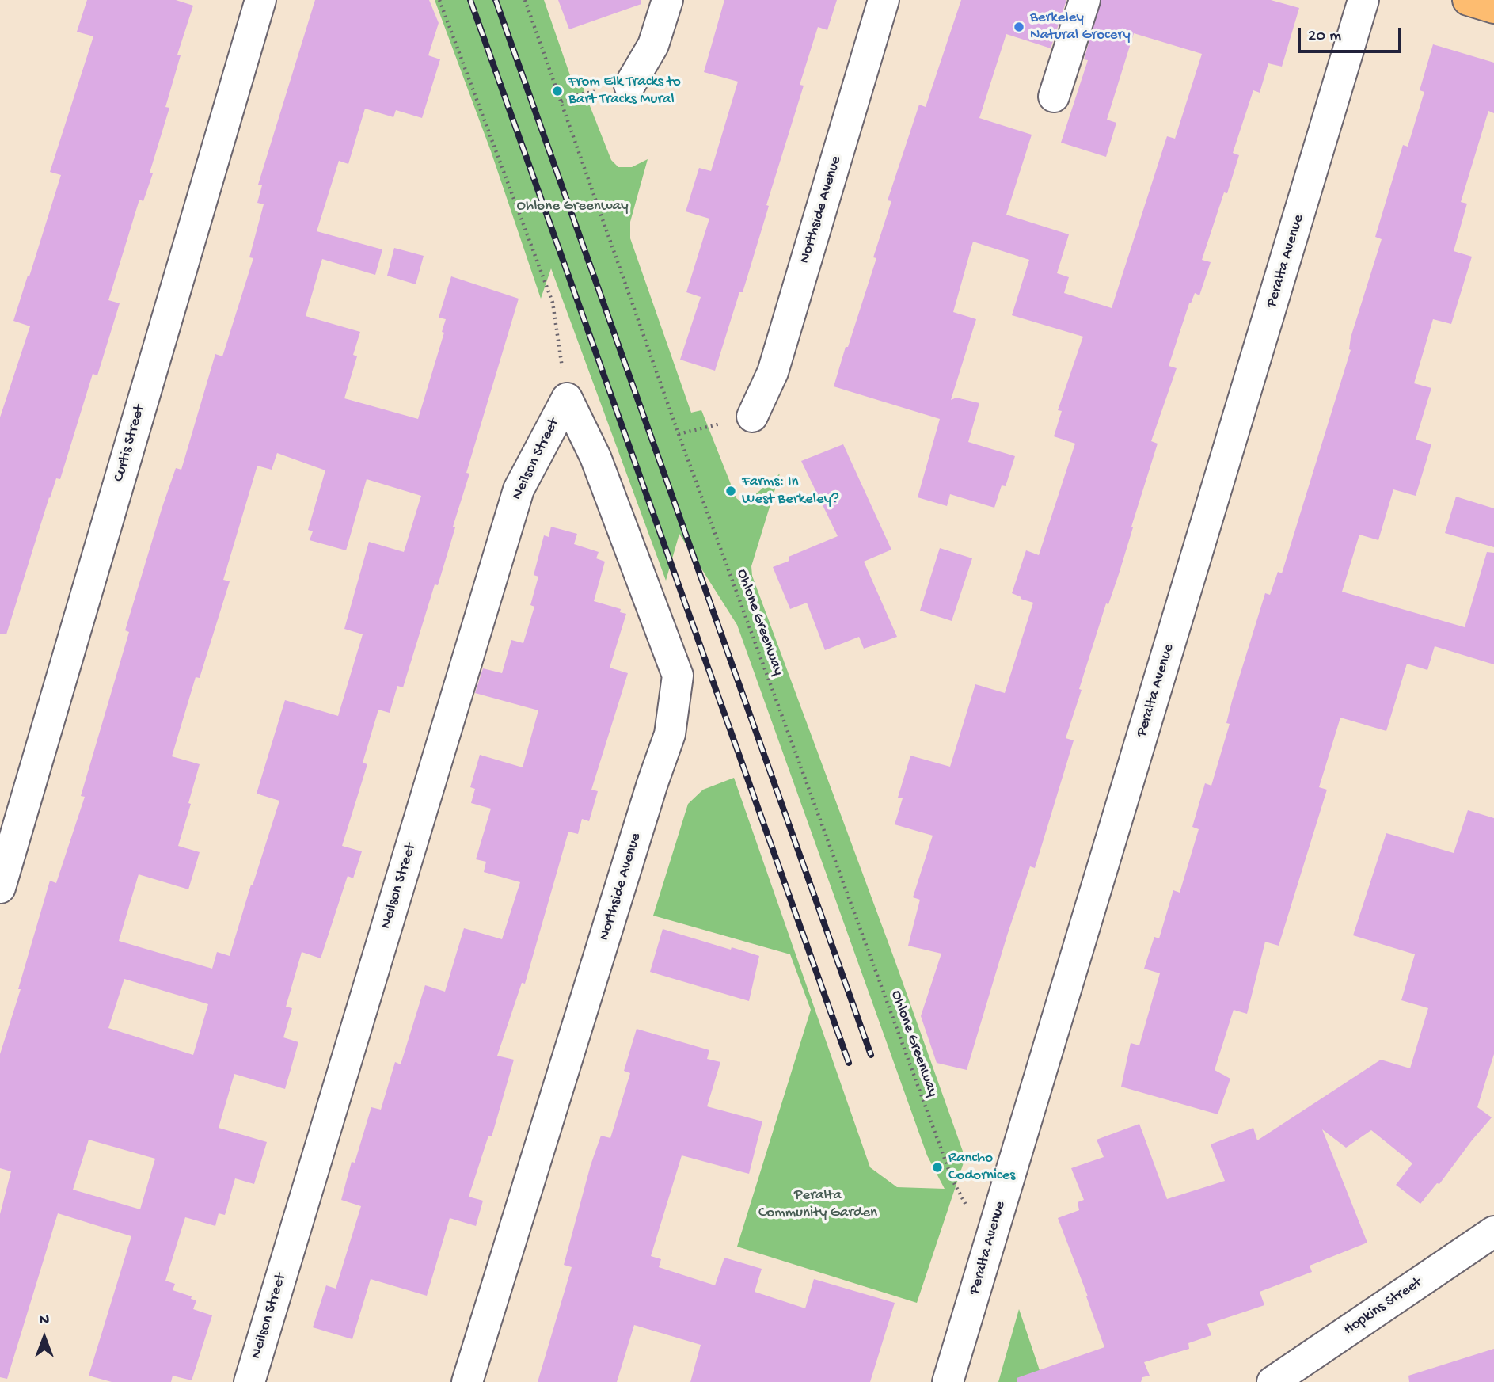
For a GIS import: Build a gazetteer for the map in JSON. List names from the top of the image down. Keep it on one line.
{"streets":{"street":["Northside Avenue","Peralta Avenue","Curtis Street","Neilson Street","Hopkins Street"],"path":["Ohlone Greenway"]},"crossings":[["Northside Avenue","Neilson Street"],["Peralta Avenue","Ohlone Greenway"]],"parks":["Ohlone Greenway","Peralta Community Garden"],"places":["Berkeley Natural Grocery","From Elk Tracks to Bart Tracks Mural","Farms: In West Berkeley?","Rancho Codornices"],"scale_bar":"20 m","north":"top"}
